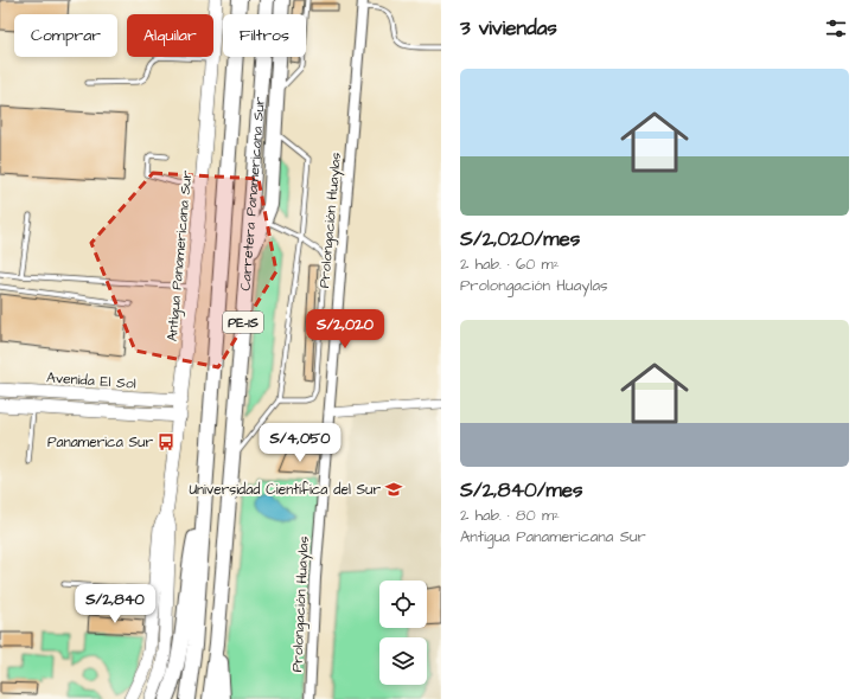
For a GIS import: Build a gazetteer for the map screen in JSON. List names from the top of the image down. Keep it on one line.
{"streets":{"highway":["Carretera Panamericana Sur","PE-1S"],"main road":["Antigua Panamericana Sur","Avenida El Sol"],"street":["Prolongación Huaylas"]},"crossings":[["Antigua Panamericana Sur","Avenida El Sol"]],"places":{"bus stop":["Panamerica Sur"],"school or university":["Universidad Científica del Sur"]},"page":{"heading":"3 viviendas","chip":["Comprar","Alquilar","Filtros"],"list":[{"name":"S/2,020/mes","note":"2 hab. · 60 m² · Prolongación Huaylas"},{"name":"S/2,840/mes","note":"2 hab. · 80 m² · Antigua Panamericana Sur"}],"price":["S/2,020","S/4,050","S/2,840"]}}
